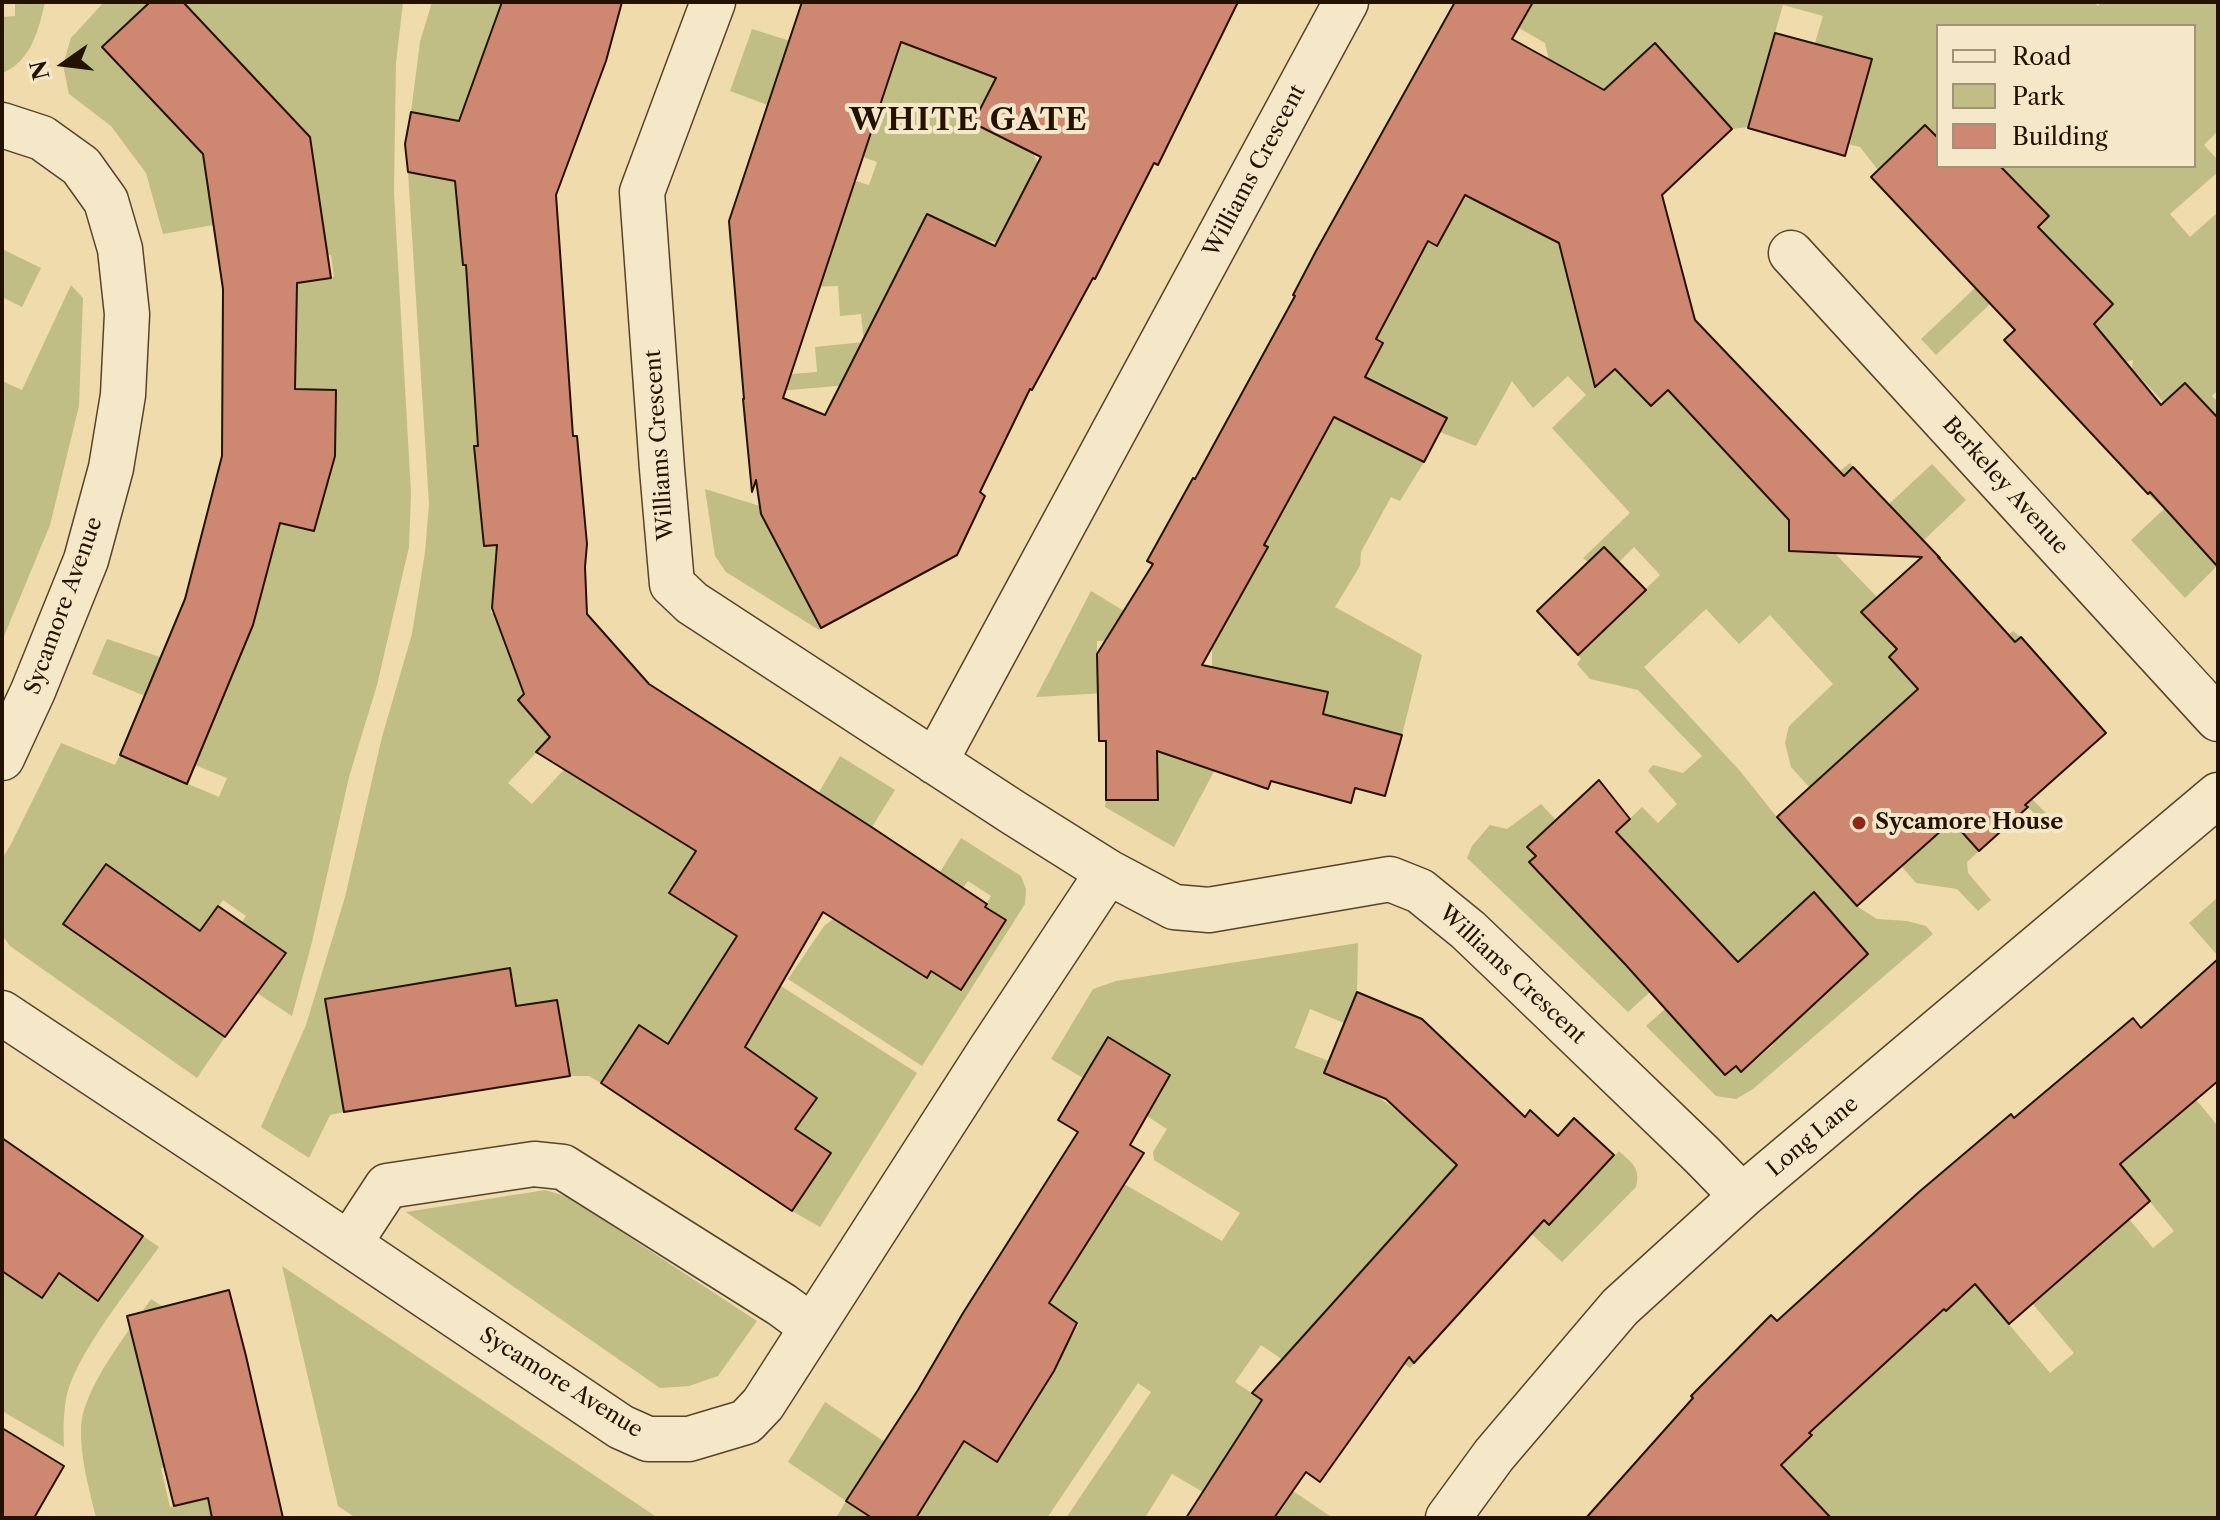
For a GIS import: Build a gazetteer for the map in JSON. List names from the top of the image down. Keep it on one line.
{"streets":{"street":["Williams Crescent","Berkeley Avenue","Sycamore Avenue","Long Lane"]},"crossings":[["Williams Crescent","Sycamore Avenue"],["Williams Crescent","Long Lane"]],"districts":["WHITE GATE"],"places":["Sycamore House"],"legend":["Road","Park","Building"],"north":"left"}
